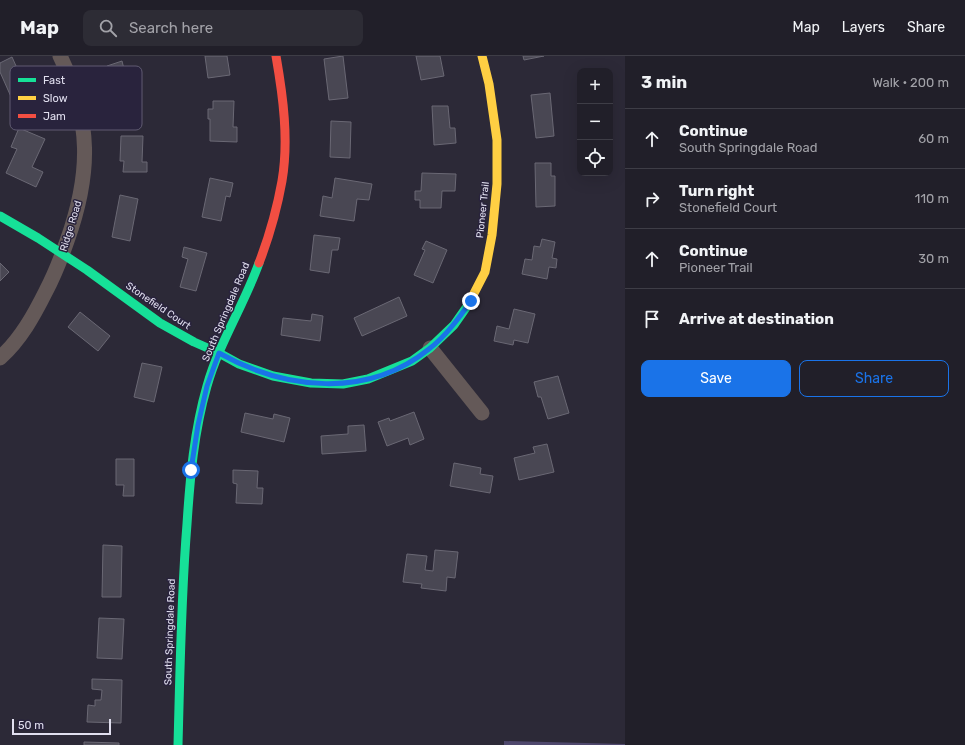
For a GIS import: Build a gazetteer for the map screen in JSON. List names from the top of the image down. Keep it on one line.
{"streets":{"street":["Pioneer Trail","Ridge Road","Stonefield Court","South Springdale Road"]},"crossings":[["Pioneer Trail","Stonefield Court"],["Ridge Road","Stonefield Court"],["Stonefield Court","South Springdale Road"]],"legend":["Fast","Slow","Jam"],"scale_bar":"50 m","page":{"header":"Map","search":"Search here","nav":["Map","Layers","Share"],"heading":["3 min","Walk · 200 m"],"map_buttons":["+","−"],"list":[["Continue","South Springdale Road","60 m"],["Turn right","Stonefield Court","110 m"],["Continue","Pioneer Trail","30 m"],"Arrive at destination"],"buttons":["Save","Share"],"scale":"50 m"}}
